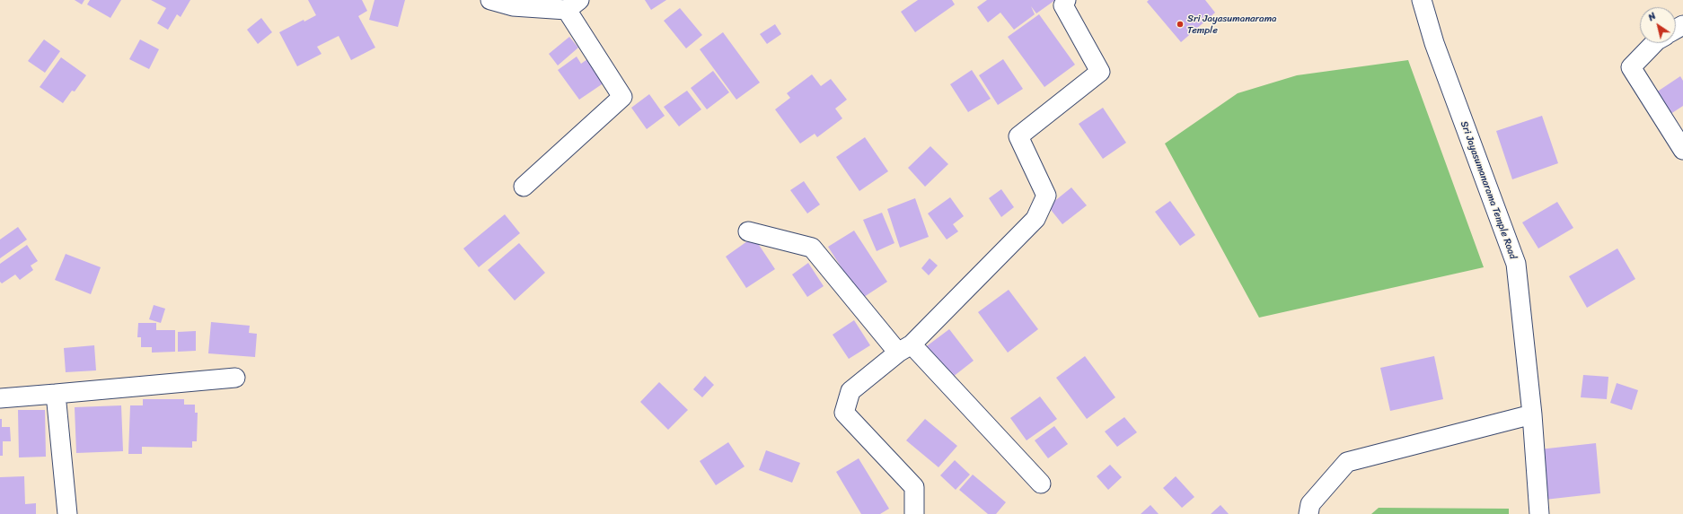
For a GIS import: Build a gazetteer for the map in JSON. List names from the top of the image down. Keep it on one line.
{"streets":{"street":["Sri Jayasumanarama Temple Road"]},"places":["Sri Jayasumanarama Temple"],"north":"top left"}
